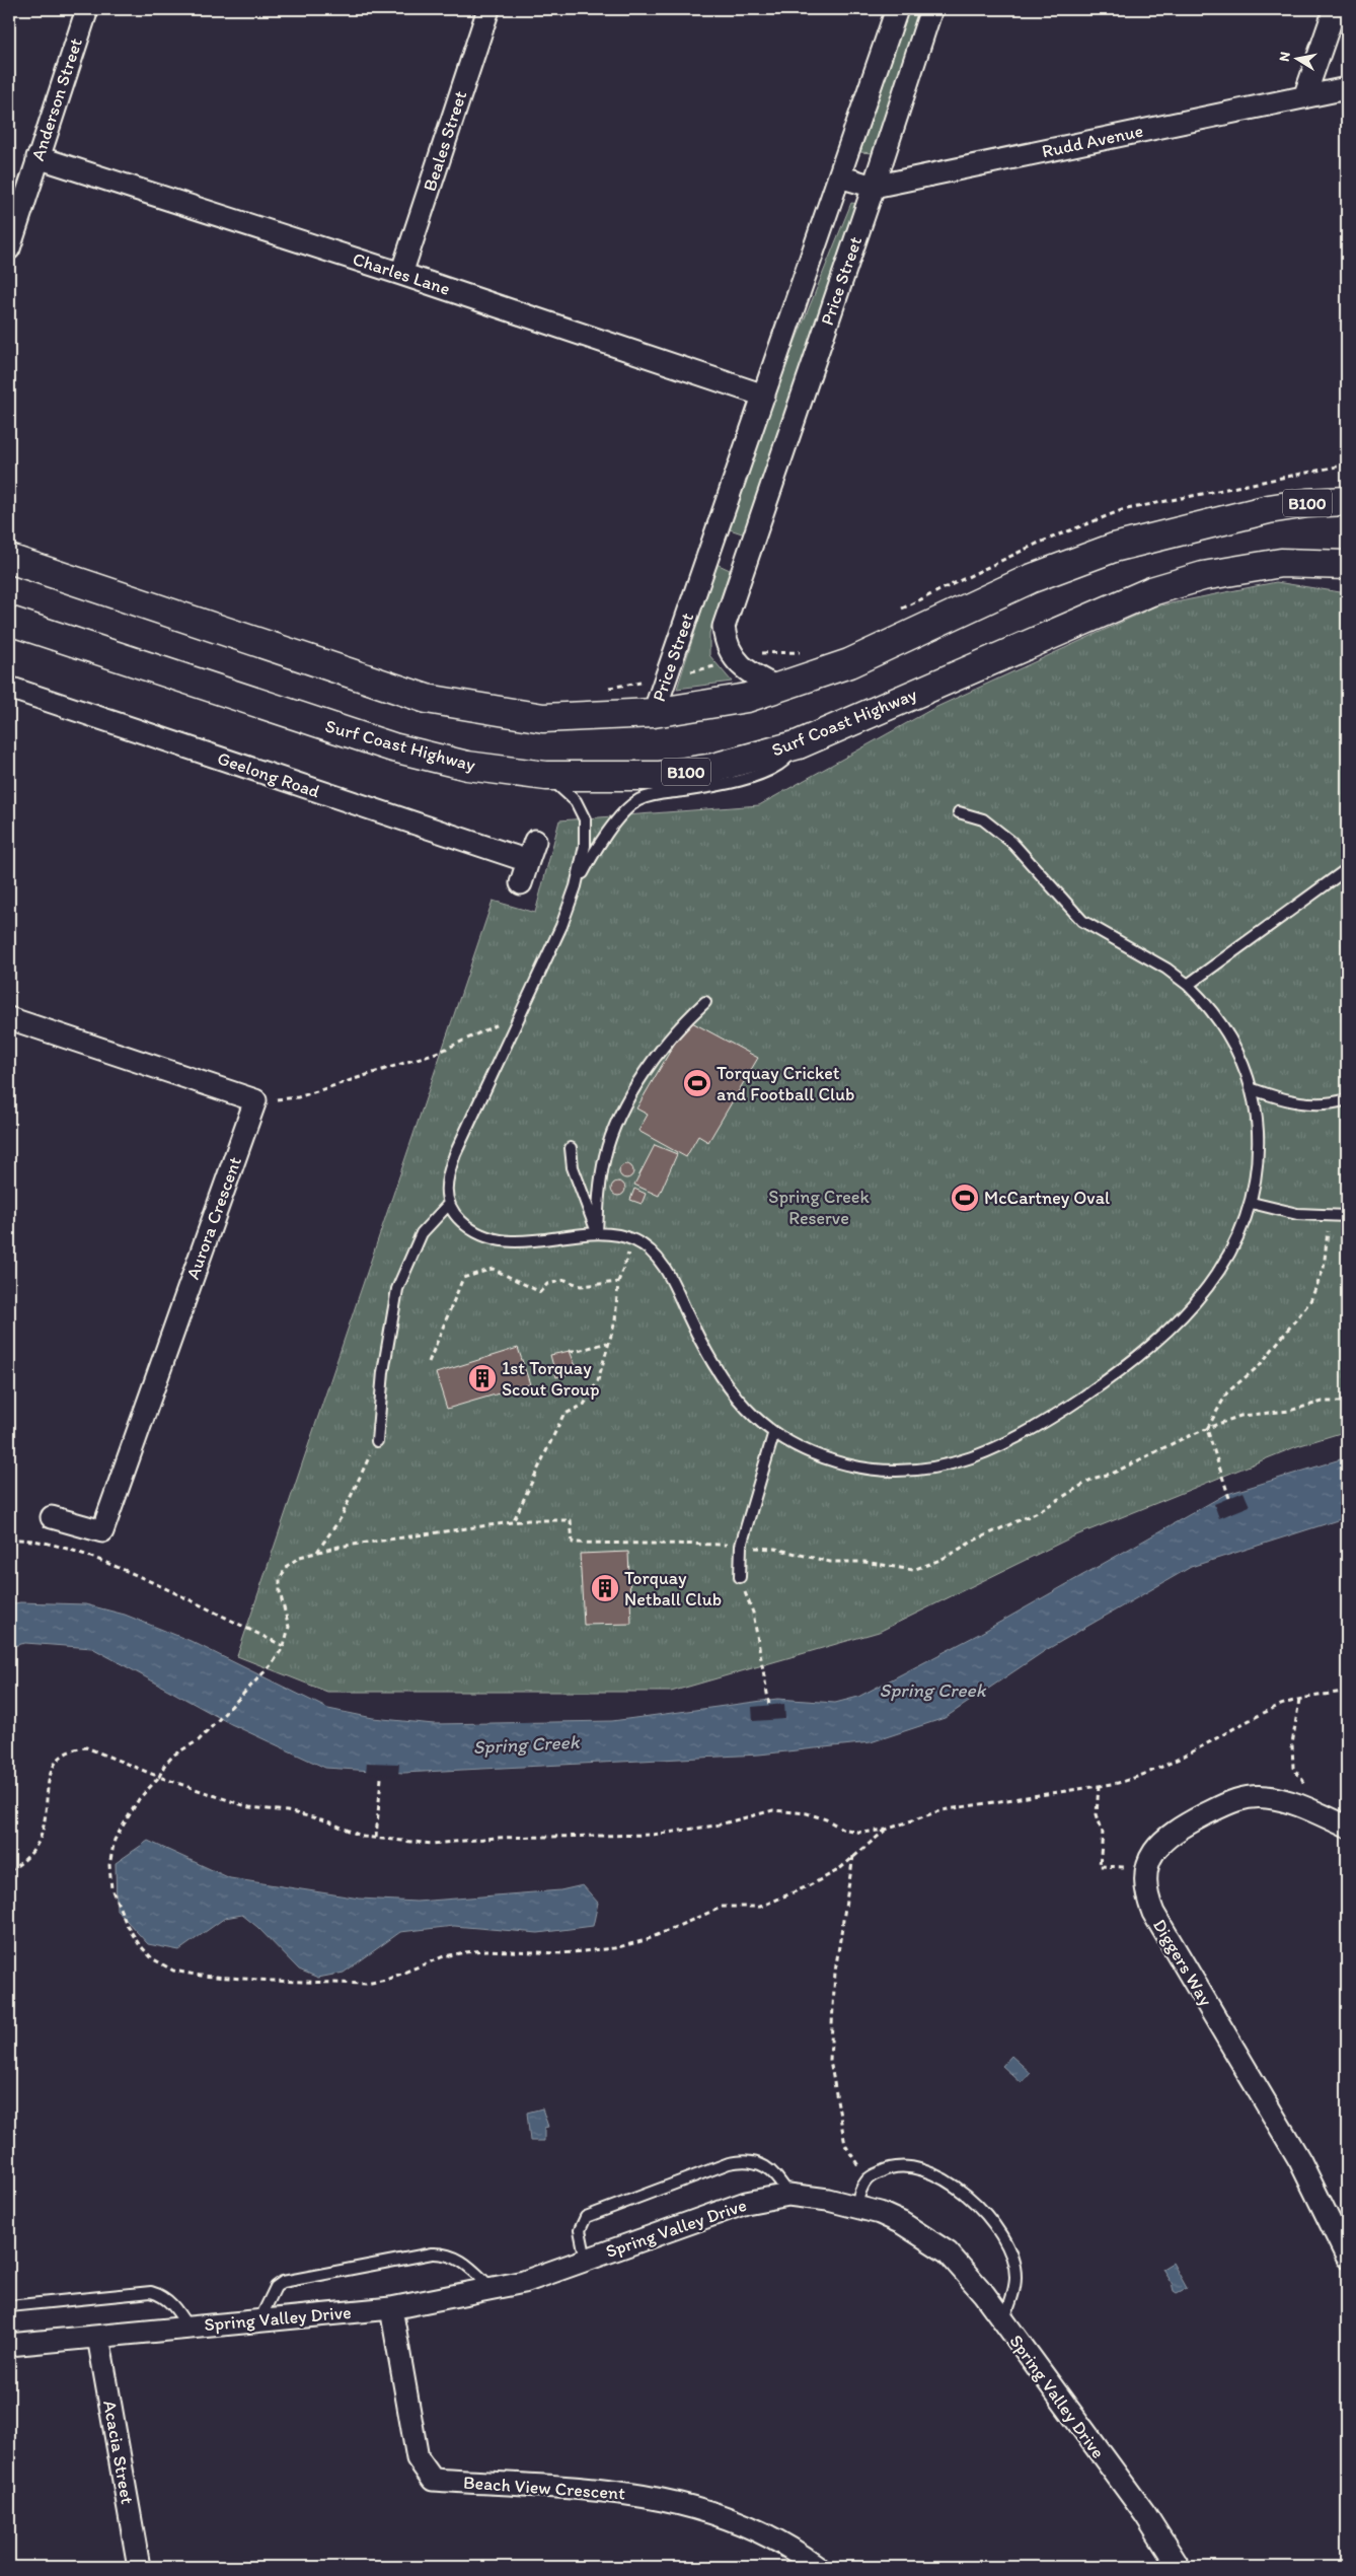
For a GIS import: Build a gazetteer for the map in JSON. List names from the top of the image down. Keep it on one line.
{"streets":{"main road":["B100","Surf Coast Highway"],"street":["Anderson Street","Beales Street","Rudd Avenue","Charles Lane","Price Street","Geelong Road","Aurora Crescent","Diggers Way","Spring Valley Drive","Acacia Street","Beach View Crescent"]},"crossings":[["Anderson Street","Charles Lane"],["Beales Street","Charles Lane"],["Rudd Avenue","Price Street"],["Charles Lane","Price Street"],["Price Street","B100"],["Spring Valley Drive","Acacia Street"],["Spring Valley Drive","Beach View Crescent"]],"water":["Spring Creek"],"parks":["Spring Creek Reserve"],"places":{"sports":["Torquay Cricket and Football Club","McCartney Oval"],"building":["1st Torquay Scout Group","Torquay Netball Club"]},"north":"left"}
